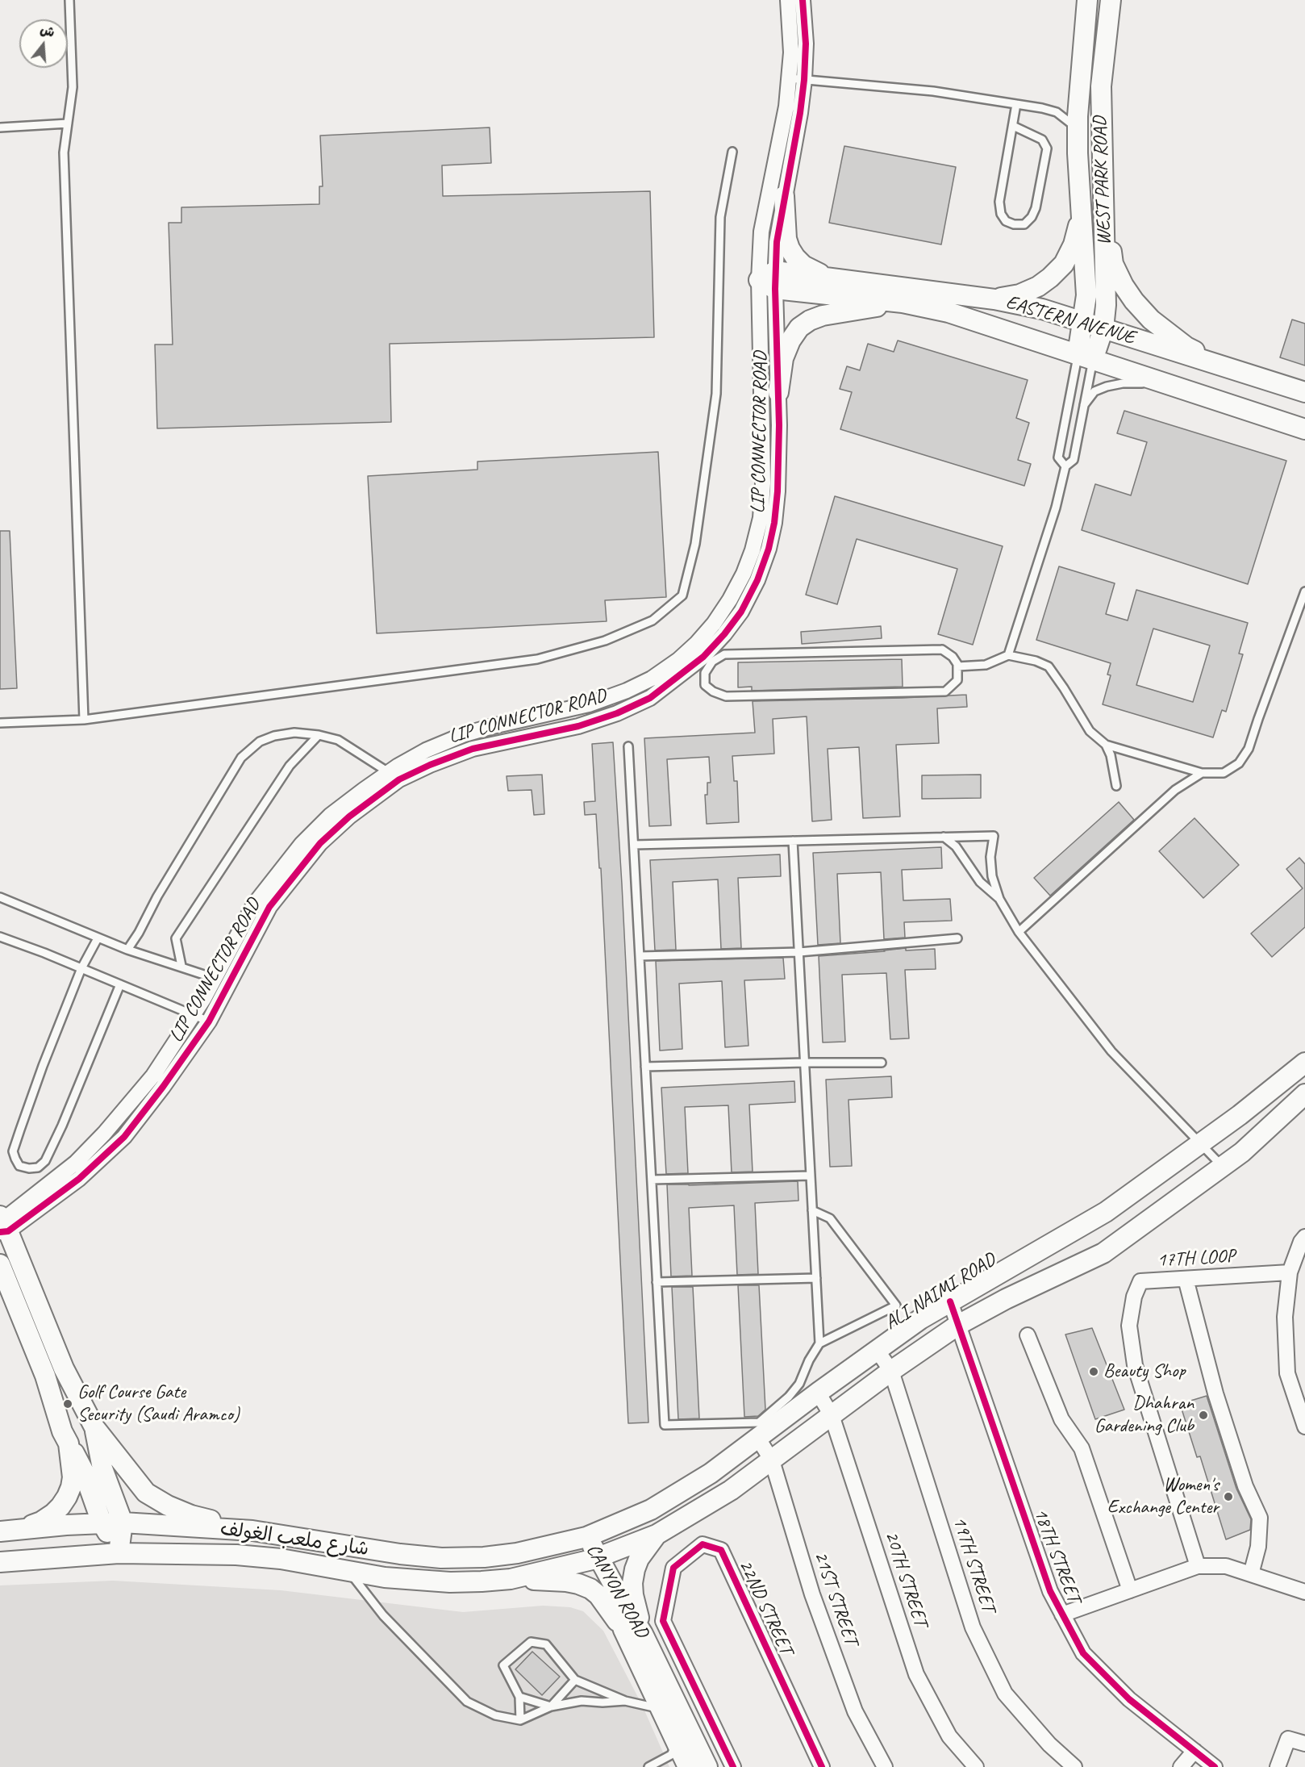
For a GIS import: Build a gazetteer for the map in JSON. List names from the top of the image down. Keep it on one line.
{"streets":{"main road":["WEST PARK ROAD","EASTERN AVENUE","ALI NAIMI ROAD","شارع ملعب الغولف","CANYON ROAD"],"street":["LIP CONNECTOR ROAD","17TH LOOP","18TH STREET","19TH STREET","20TH STREET","21ST STREET","22ND STREET"]},"crossings":[["WEST PARK ROAD","EASTERN AVENUE"],["EASTERN AVENUE","LIP CONNECTOR ROAD"],["ALI NAIMI ROAD","شارع ملعب الغولف"],["ALI NAIMI ROAD","18TH STREET"],["ALI NAIMI ROAD","19TH STREET"],["ALI NAIMI ROAD","20TH STREET"],["ALI NAIMI ROAD","CANYON ROAD"],["ALI NAIMI ROAD","21ST STREET"],["شارع ملعب الغولف","CANYON ROAD"]],"places":["Beauty Shop","Golf Course Gate Security (Saudi Aramco)","Dhahran Gardening Club","Women's Exchange Center"],"north":"top"}
